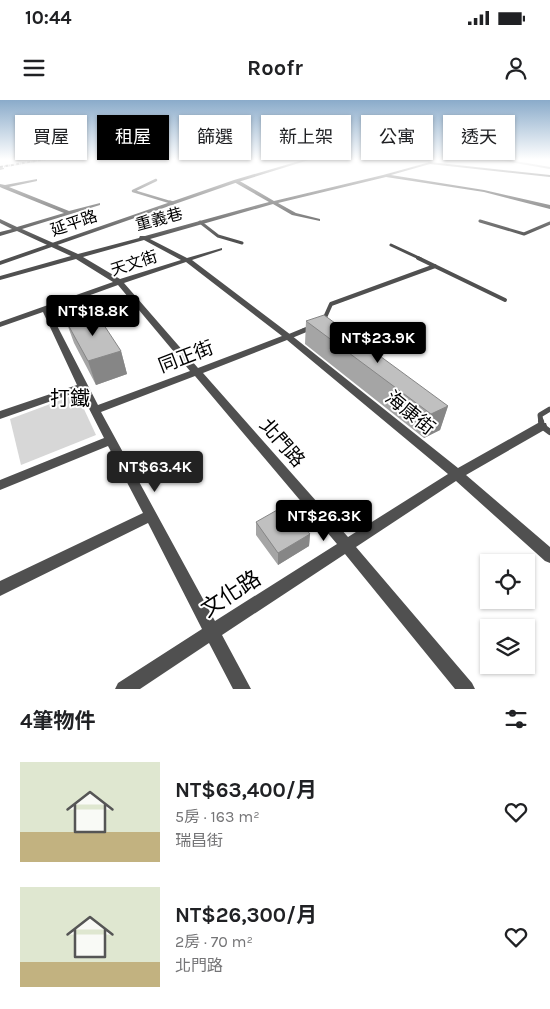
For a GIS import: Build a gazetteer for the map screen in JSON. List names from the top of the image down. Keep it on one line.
{"streets":{"street":["重義巷","延平路","天文街","同正街","海康街","北門路","文化路"]},"crossings":[["重義巷","海康街"],["重義巷","北門路"],["延平路","北門路"],["天文街","海康街"],["天文街","北門路"],["同正街","海康街"],["同正街","北門路"],["海康街","文化路"],["北門路","文化路"]],"districts":["打鐵"],"page":{"status":"10:44","header":"Roofr","chip":["買屋","租屋","篩選","新上架","公寓","透天"],"price":["NT$18.8K","NT$23.9K","NT$63.4K","NT$26.3K"],"heading":"4筆物件","list":[{"name":"NT$63,400/月","note":"5房 · 163 m² · 瑞昌街"},{"name":"NT$26,300/月","note":"2房 · 70 m² · 北門路"}]}}
